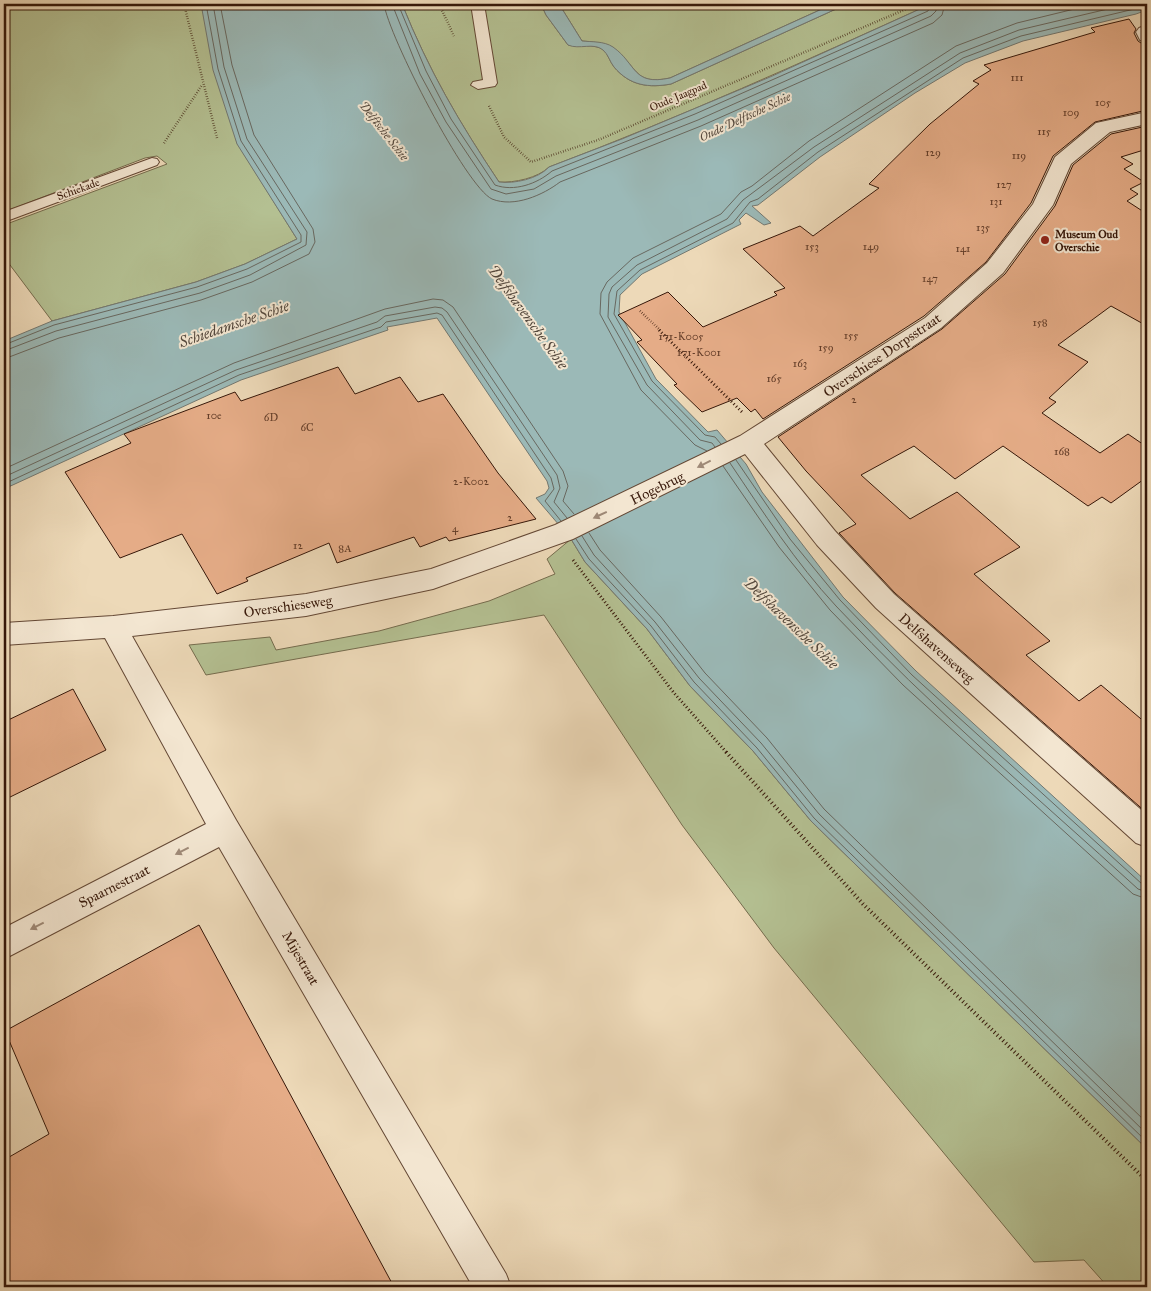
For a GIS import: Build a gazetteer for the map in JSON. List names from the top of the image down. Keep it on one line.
{"streets":{"street":["Overschiese Dorpsstraat","Hogebrug","Overschieseweg","Delfshavenseweg","Spaarnestraat","Mijestraat"],"lane":["Schiekade"],"path":["Oude Jaagpad"]},"crossings":[["Overschiese Dorpsstraat","Hogebrug"],["Overschiese Dorpsstraat","Delfshavenseweg"],["Hogebrug","Overschieseweg"],["Hogebrug","Delfshavenseweg"],["Overschieseweg","Mijestraat"],["Spaarnestraat","Mijestraat"]],"one_way":["Hogebrug","Spaarnestraat"],"water":["Oude Delftsche Schie","Delftsche Schie","Delfshavensche Schie","Schiedamsche Schie"],"places":["Museum Oud Overschie"],"house_numbers":["111","105","109","115","129","119","127","131","135","153","149","141","147","158","155","171-K005","159","171-K001","163","165","2","10e","6D","6C","168","2-K002","2","4","12","8A"]}
